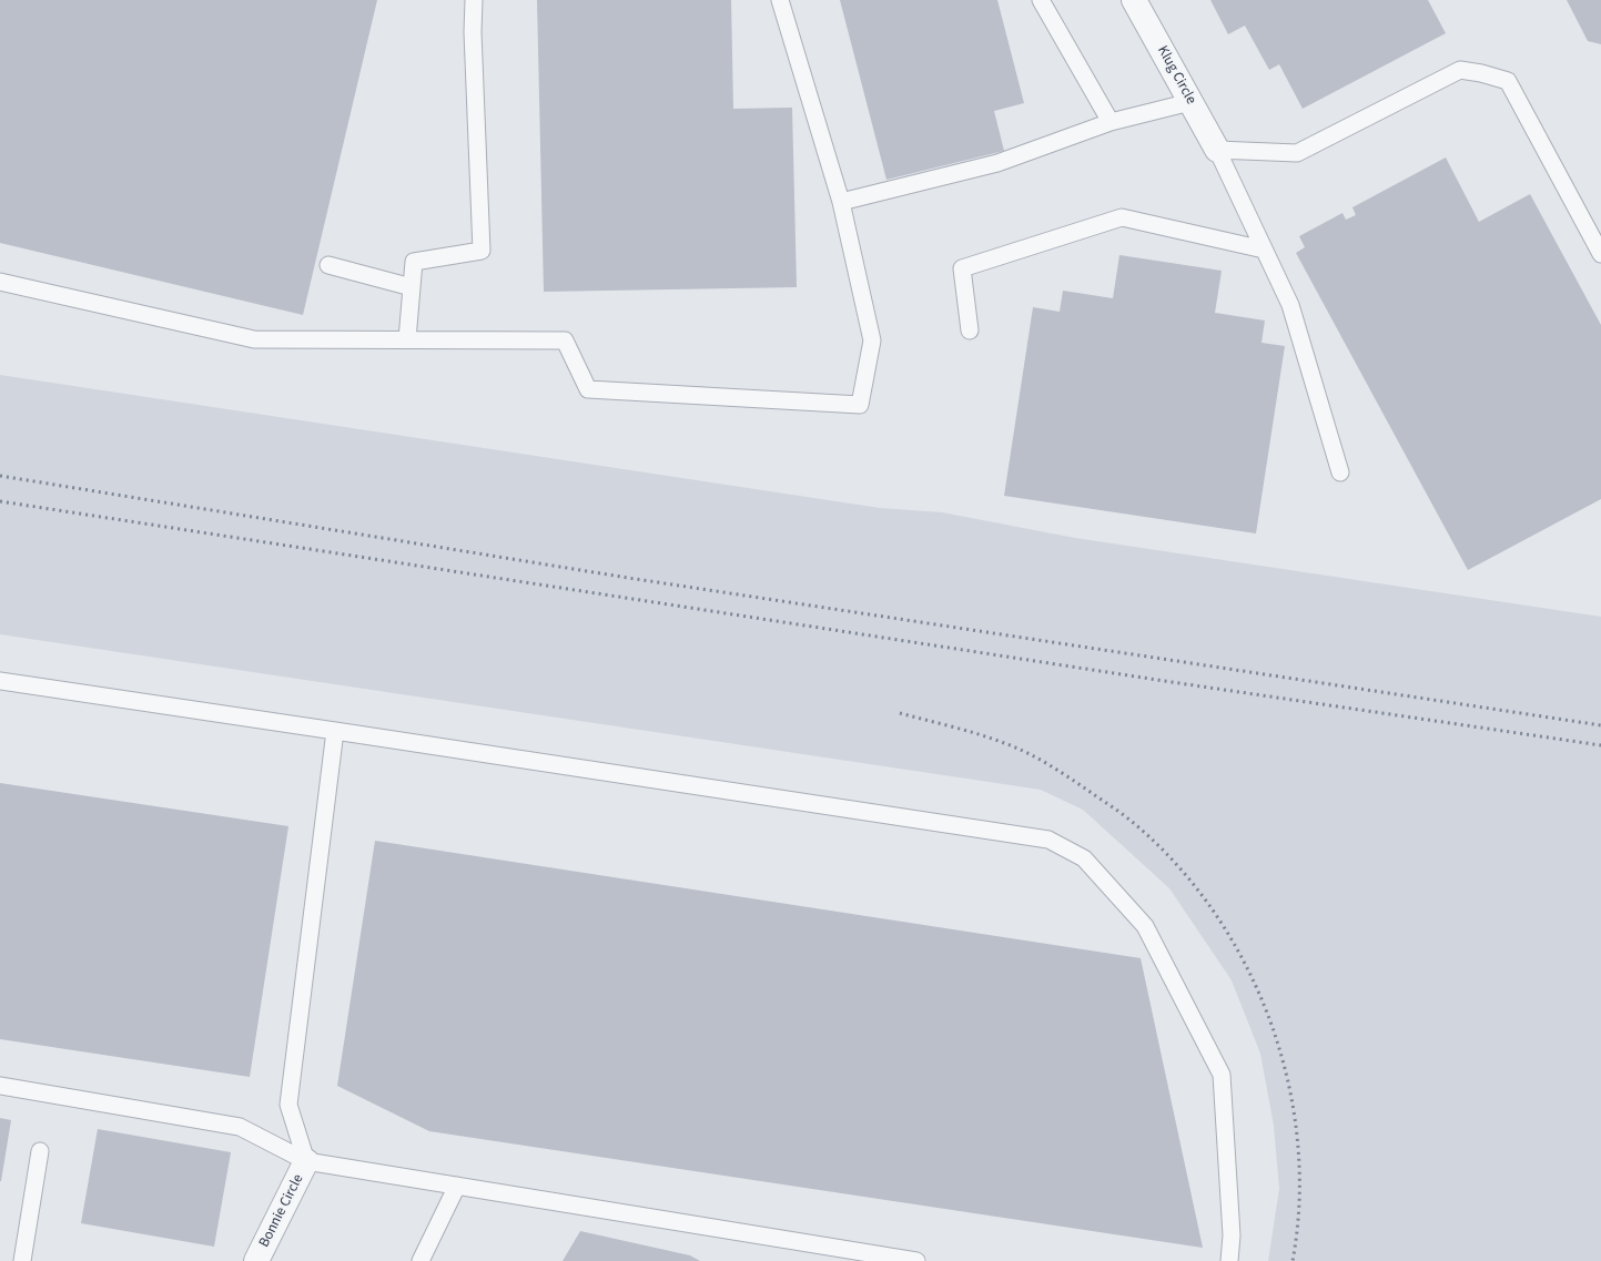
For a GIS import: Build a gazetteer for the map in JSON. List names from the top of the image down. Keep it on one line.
{"streets":{"street":["Klug Circle","Bonnie Circle"]}}
